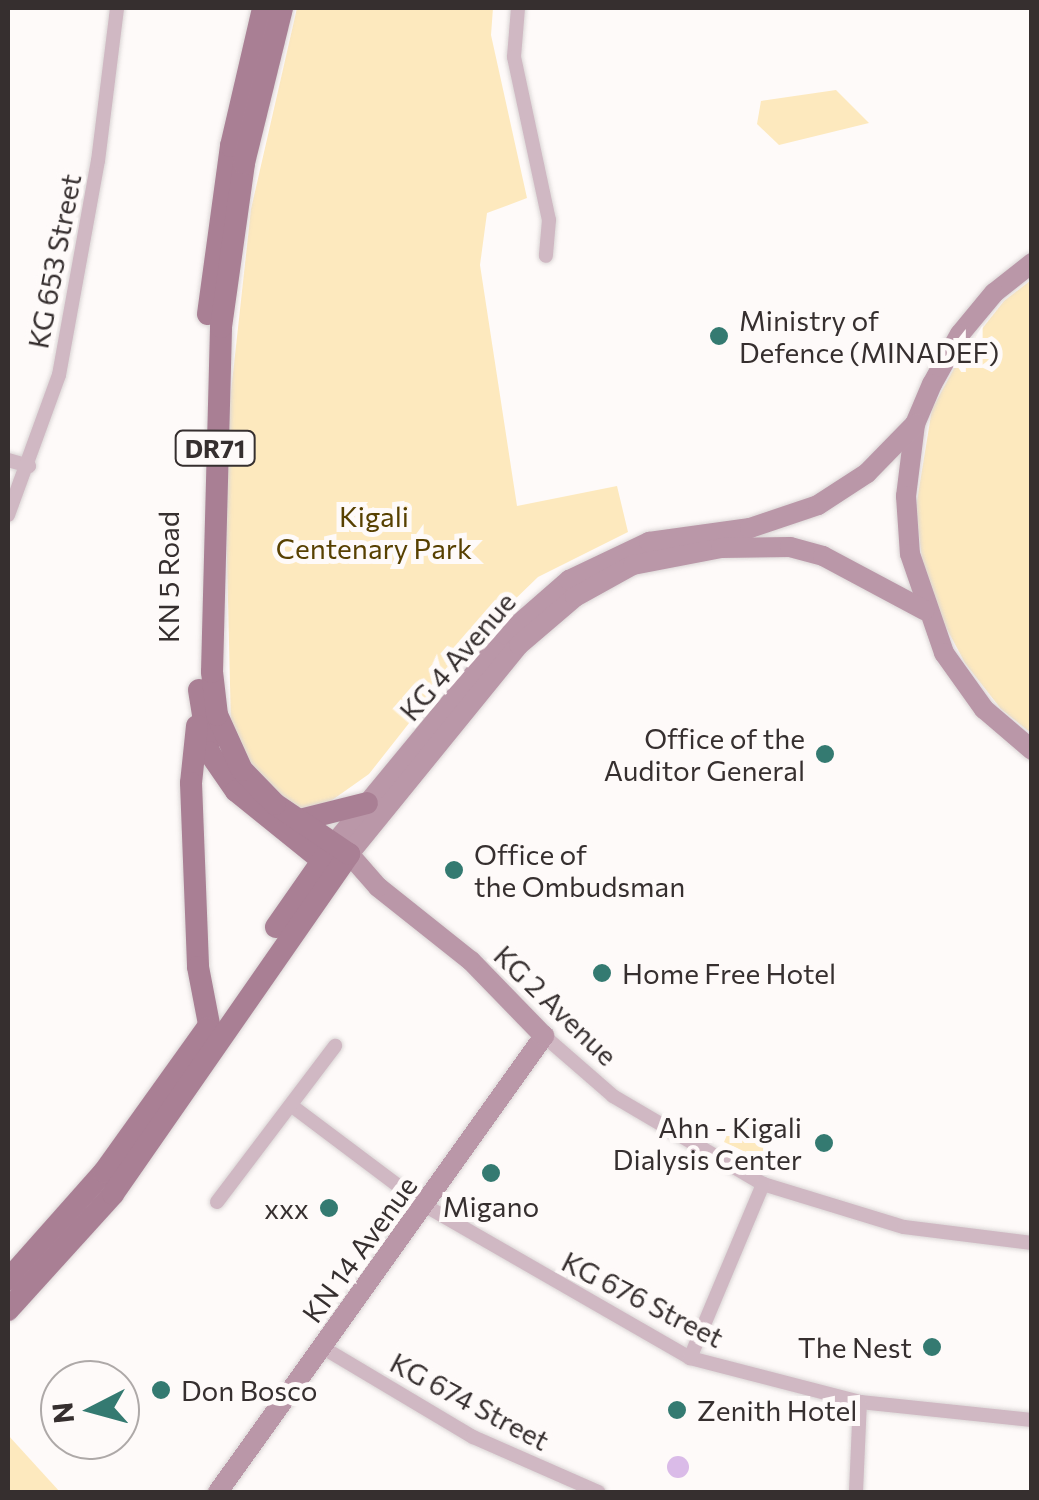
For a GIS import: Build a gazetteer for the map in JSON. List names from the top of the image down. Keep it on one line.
{"streets":{"main road":["DR71","KN 5 Road","KG 4 Avenue","KG 2 Avenue","KN 14 Avenue"],"street":["KG 653 Street","KG 676 Street","KG 674 Street"]},"crossings":[["KN 5 Road","KG 4 Avenue"],["KN 5 Road","KG 2 Avenue"],["KG 4 Avenue","KG 2 Avenue"],["KG 2 Avenue","KN 14 Avenue"],["KN 14 Avenue","KG 676 Street"],["KN 14 Avenue","KG 674 Street"]],"parks":["Kigali Centenary Park"],"places":["Ministry of Defence (MINADEF)","Office of the Auditor General","Office of the Ombudsman","Home Free Hotel","Ahn - Kigali Dialysis Center","Migano","xxx","The Nest","Don Bosco","Zenith Hotel"],"north":"left"}
